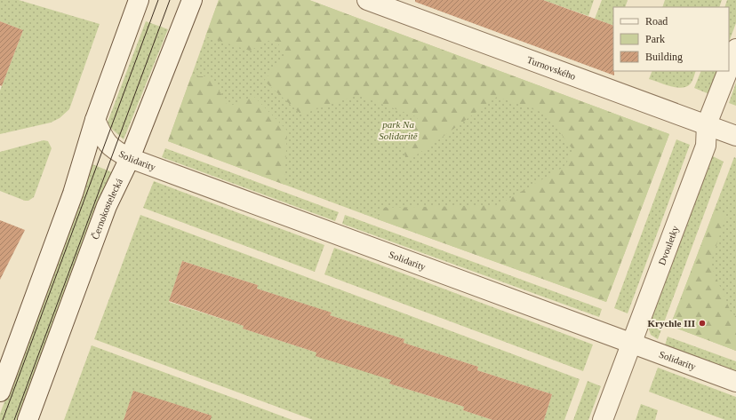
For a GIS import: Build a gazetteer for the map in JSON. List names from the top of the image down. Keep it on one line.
{"streets":{"street":["Turnovského","Solidarity","Černokostelecká","Dvouletky"]},"crossings":[["Turnovského","Dvouletky"],["Solidarity","Černokostelecká"],["Solidarity","Dvouletky"]],"parks":["park Na Solidaritě"],"places":["Krychle III"],"legend":["Road","Park","Building"]}
